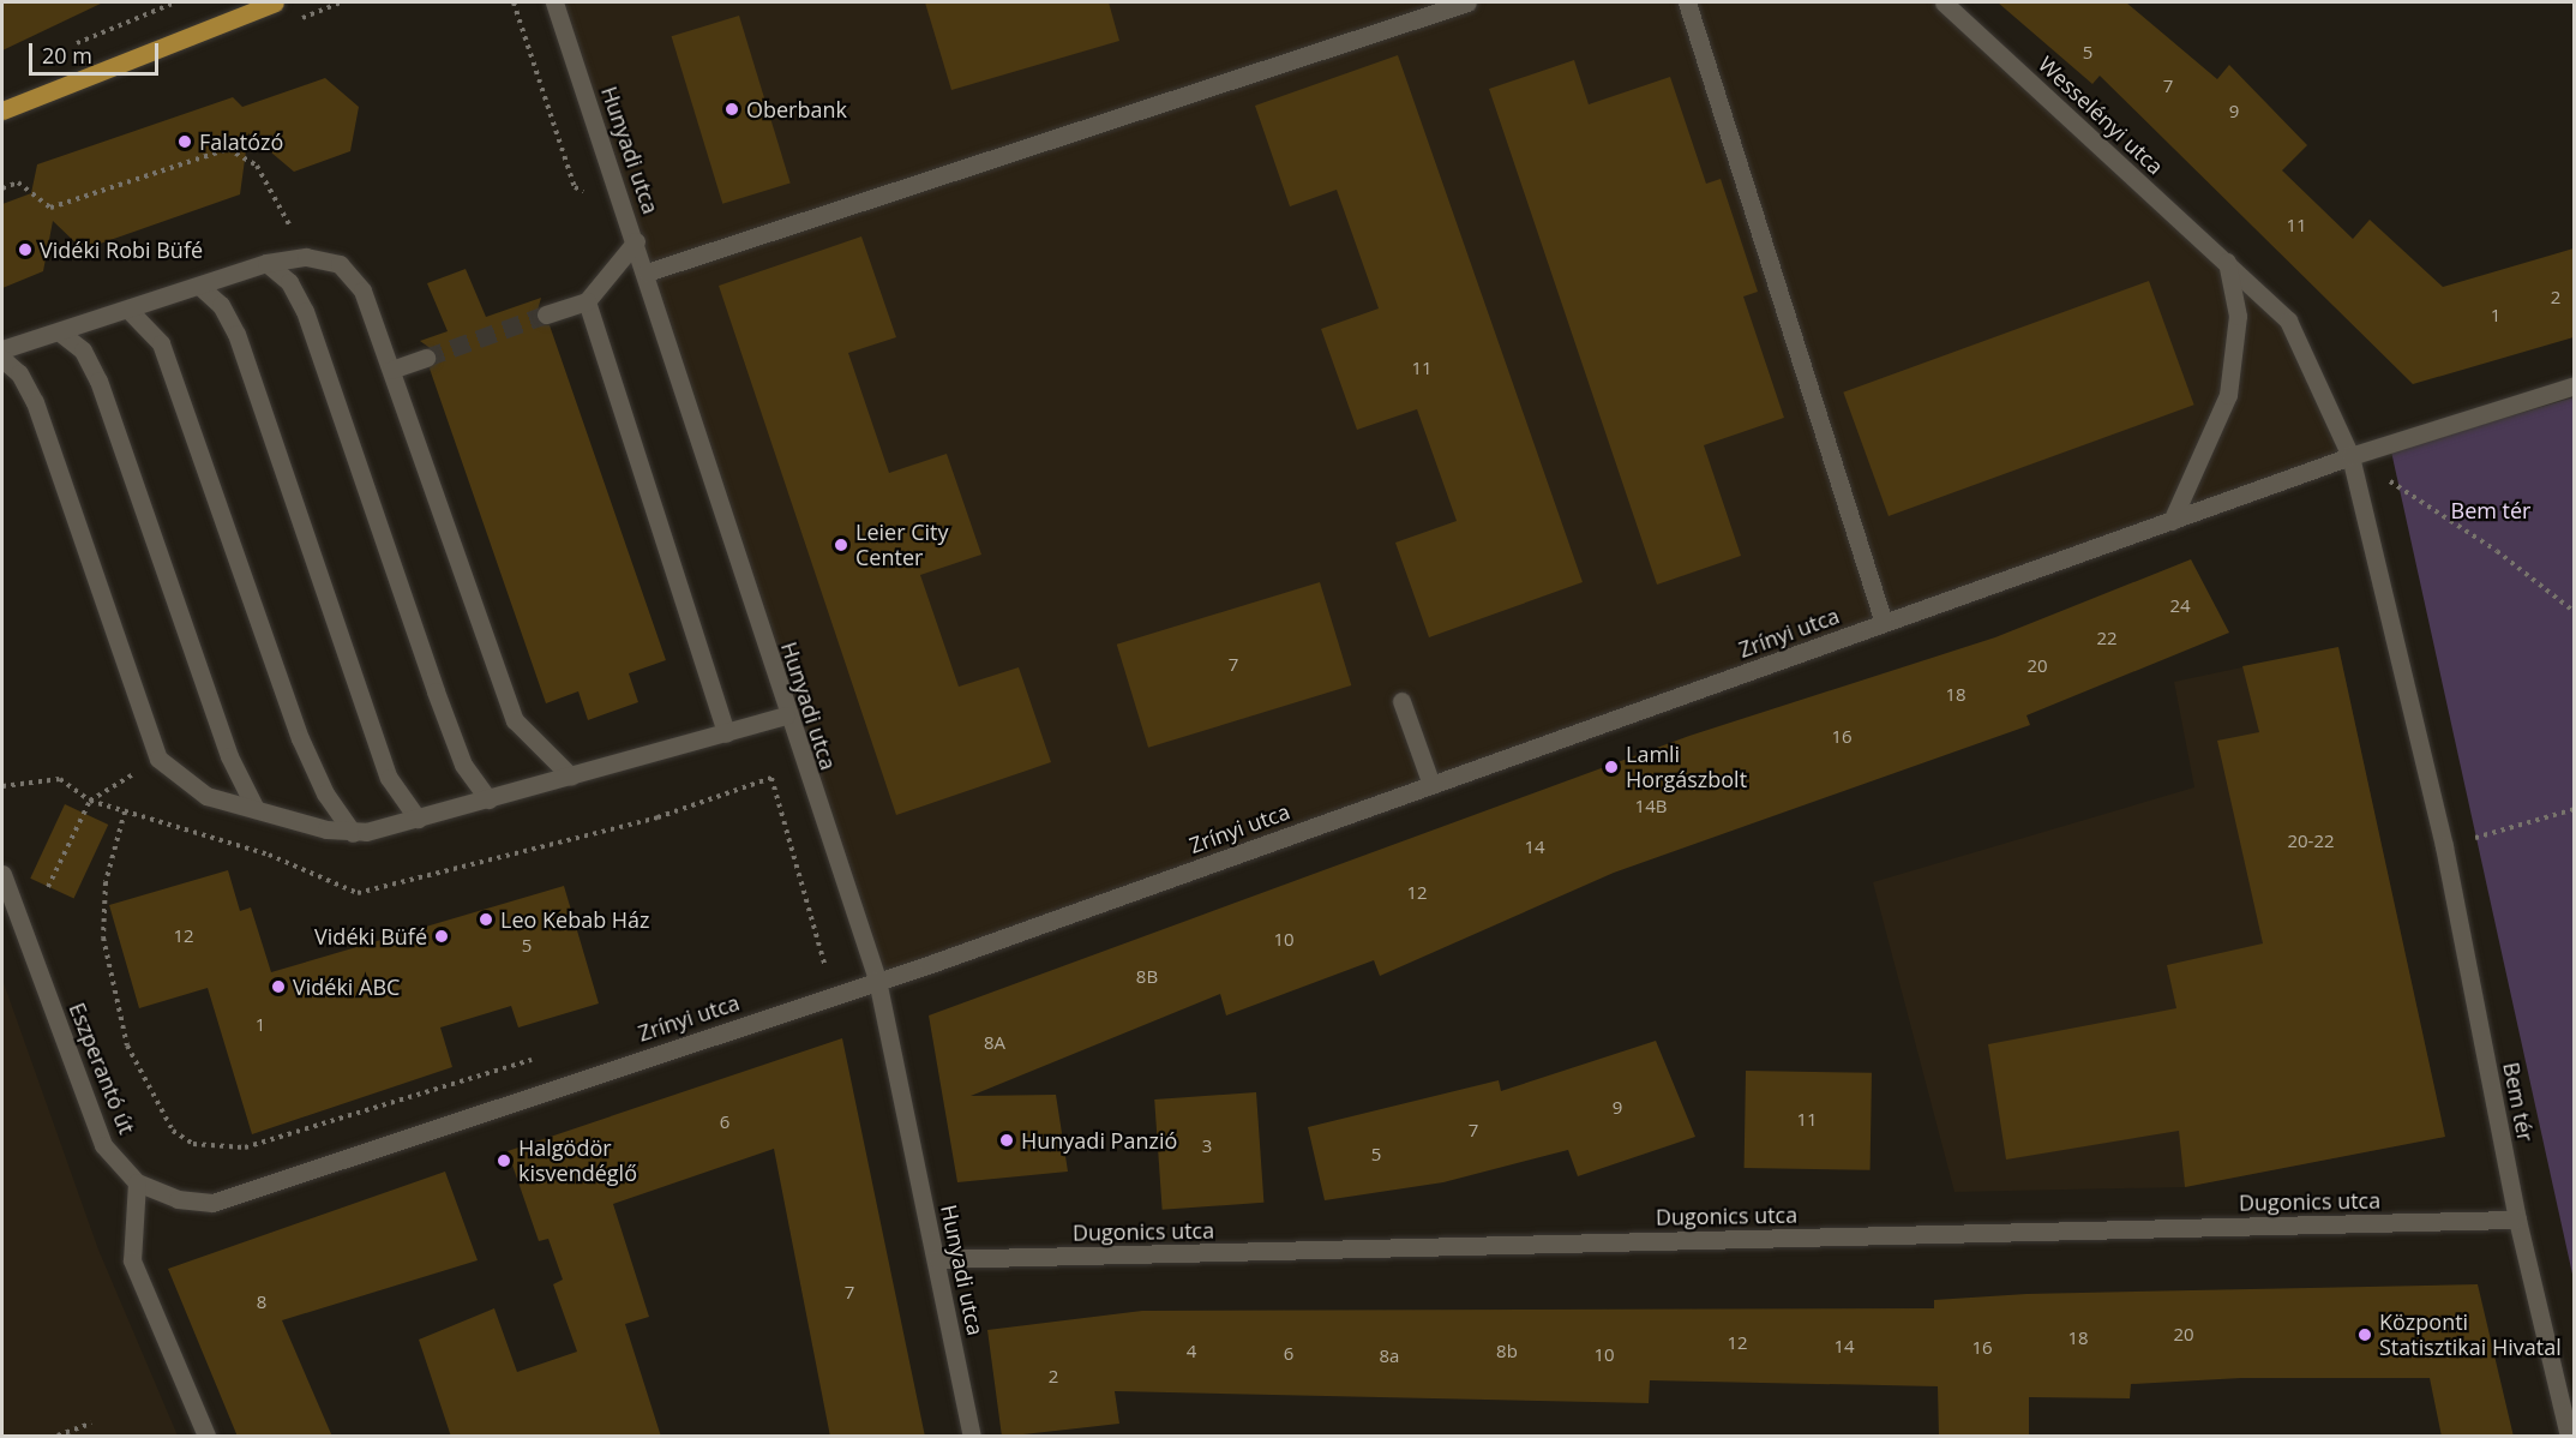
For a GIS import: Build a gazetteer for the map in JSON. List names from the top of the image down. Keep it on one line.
{"streets":{"street":["Wesselényi utca","Hunyadi utca","Zrínyi utca","Eszperantó út","Bem tér","Dugonics utca"]},"crossings":[["Wesselényi utca","Zrínyi utca"],["Wesselényi utca","Bem tér"],["Hunyadi utca","Zrínyi utca"],["Hunyadi utca","Dugonics utca"],["Zrínyi utca","Eszperantó út"],["Zrínyi utca","Bem tér"],["Bem tér","Dugonics utca"]],"parks":["Bem tér"],"places":["Oberbank","Falatózó","Vidéki Robi Büfé","Leier City Center","Lamli Horgászbolt","Leo Kebab Ház","Vidéki Büfé","Vidéki ABC","Hunyadi Panzió","Halgödör kisvendéglő","Központi Statisztikai Hivatal"],"house_numbers":["5","7","9","11","2","1","11","24","22","7","20","18","16","14B","20-22","14","12","12","10","5","8B","1","8A","9","11","6","7","3","5","7","8","20","18","12","14","16","4","8b","6","10","8a","2"],"scale_bar":"20 m"}
